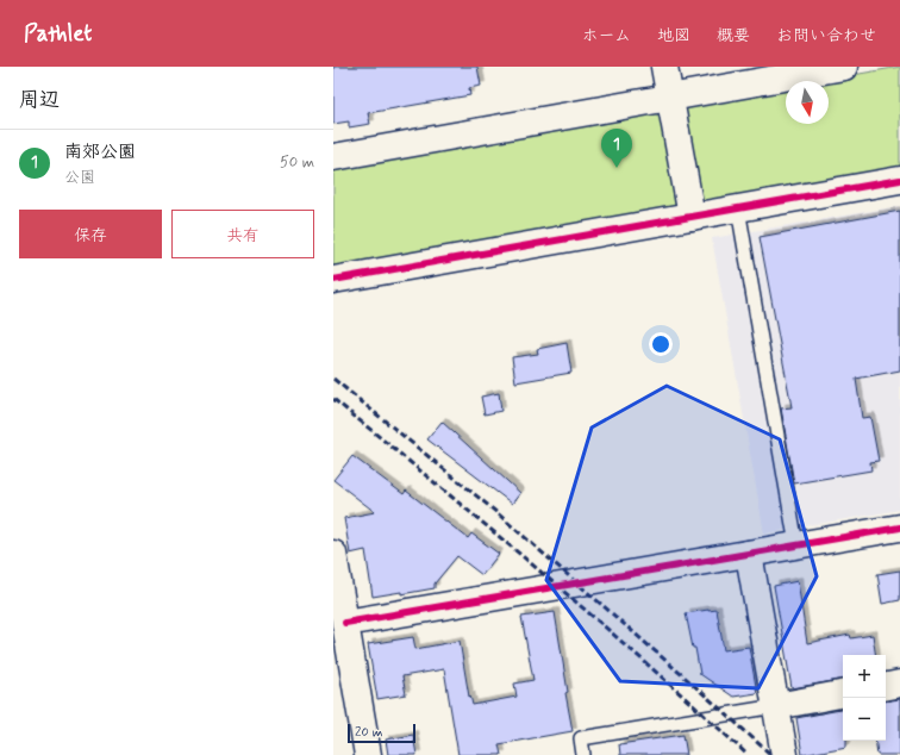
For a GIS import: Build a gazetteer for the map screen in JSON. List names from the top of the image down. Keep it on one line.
{"scale_bar":"20 m","north":"bottom","page":{"header":"Pathlet","nav":["ホーム","地図","概要","お問い合わせ"],"heading":"周辺","list":[{"mark":"1","name":"南郊公園","note":"公園","value":"50 m"}],"pins":"1","buttons":["保存","共有"],"map_buttons":["+","−"],"scale":"20 m"}}
